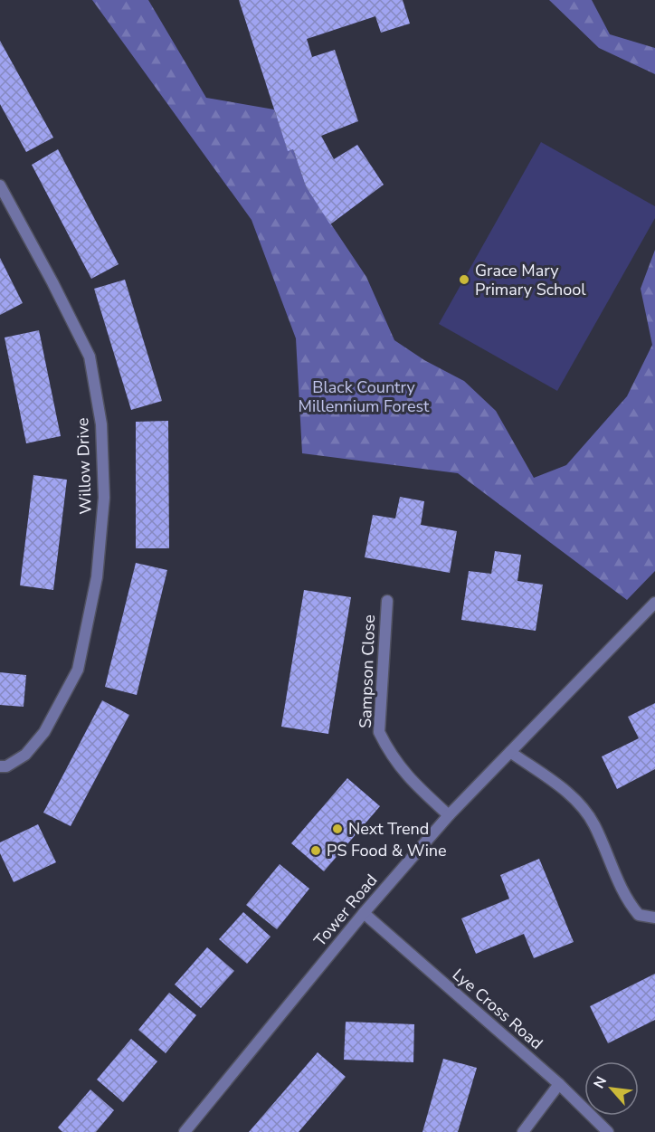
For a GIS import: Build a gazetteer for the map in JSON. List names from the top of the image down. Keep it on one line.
{"streets":{"street":["Willow Drive","Sampson Close","Tower Road","Lye Cross Road"]},"crossings":[["Sampson Close","Tower Road"],["Tower Road","Lye Cross Road"]],"parks":["Black Country Millennium Forest"],"places":["Grace Mary Primary School","Next Trend","PS Food & Wine"],"north":"top left"}
